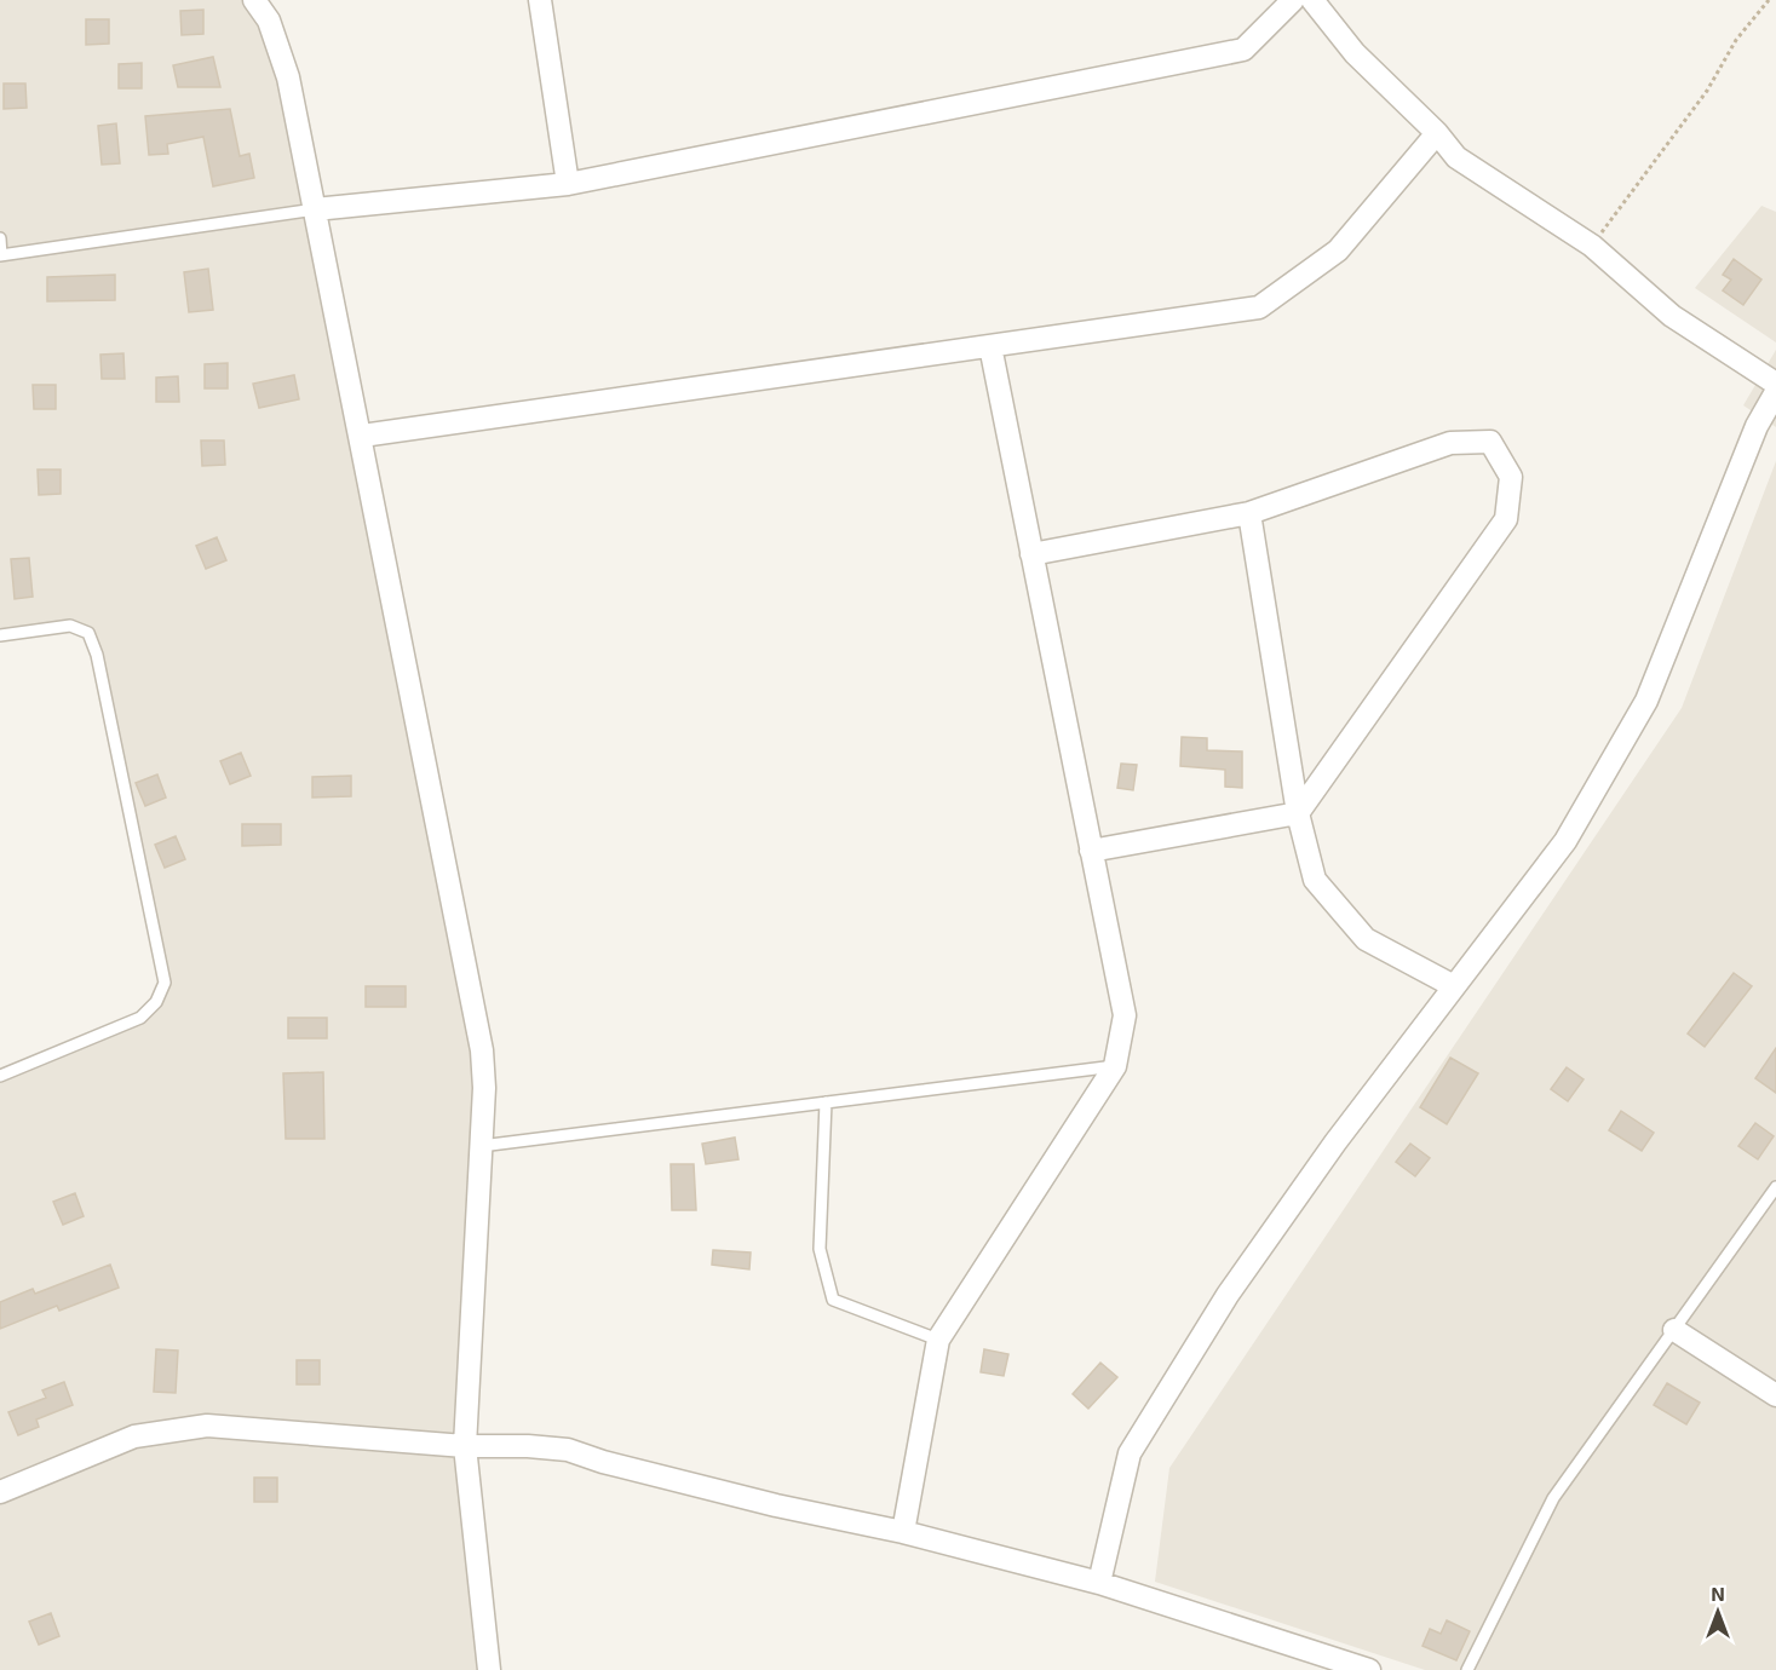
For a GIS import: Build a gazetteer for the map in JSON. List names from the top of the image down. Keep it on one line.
{"north":"top"}
